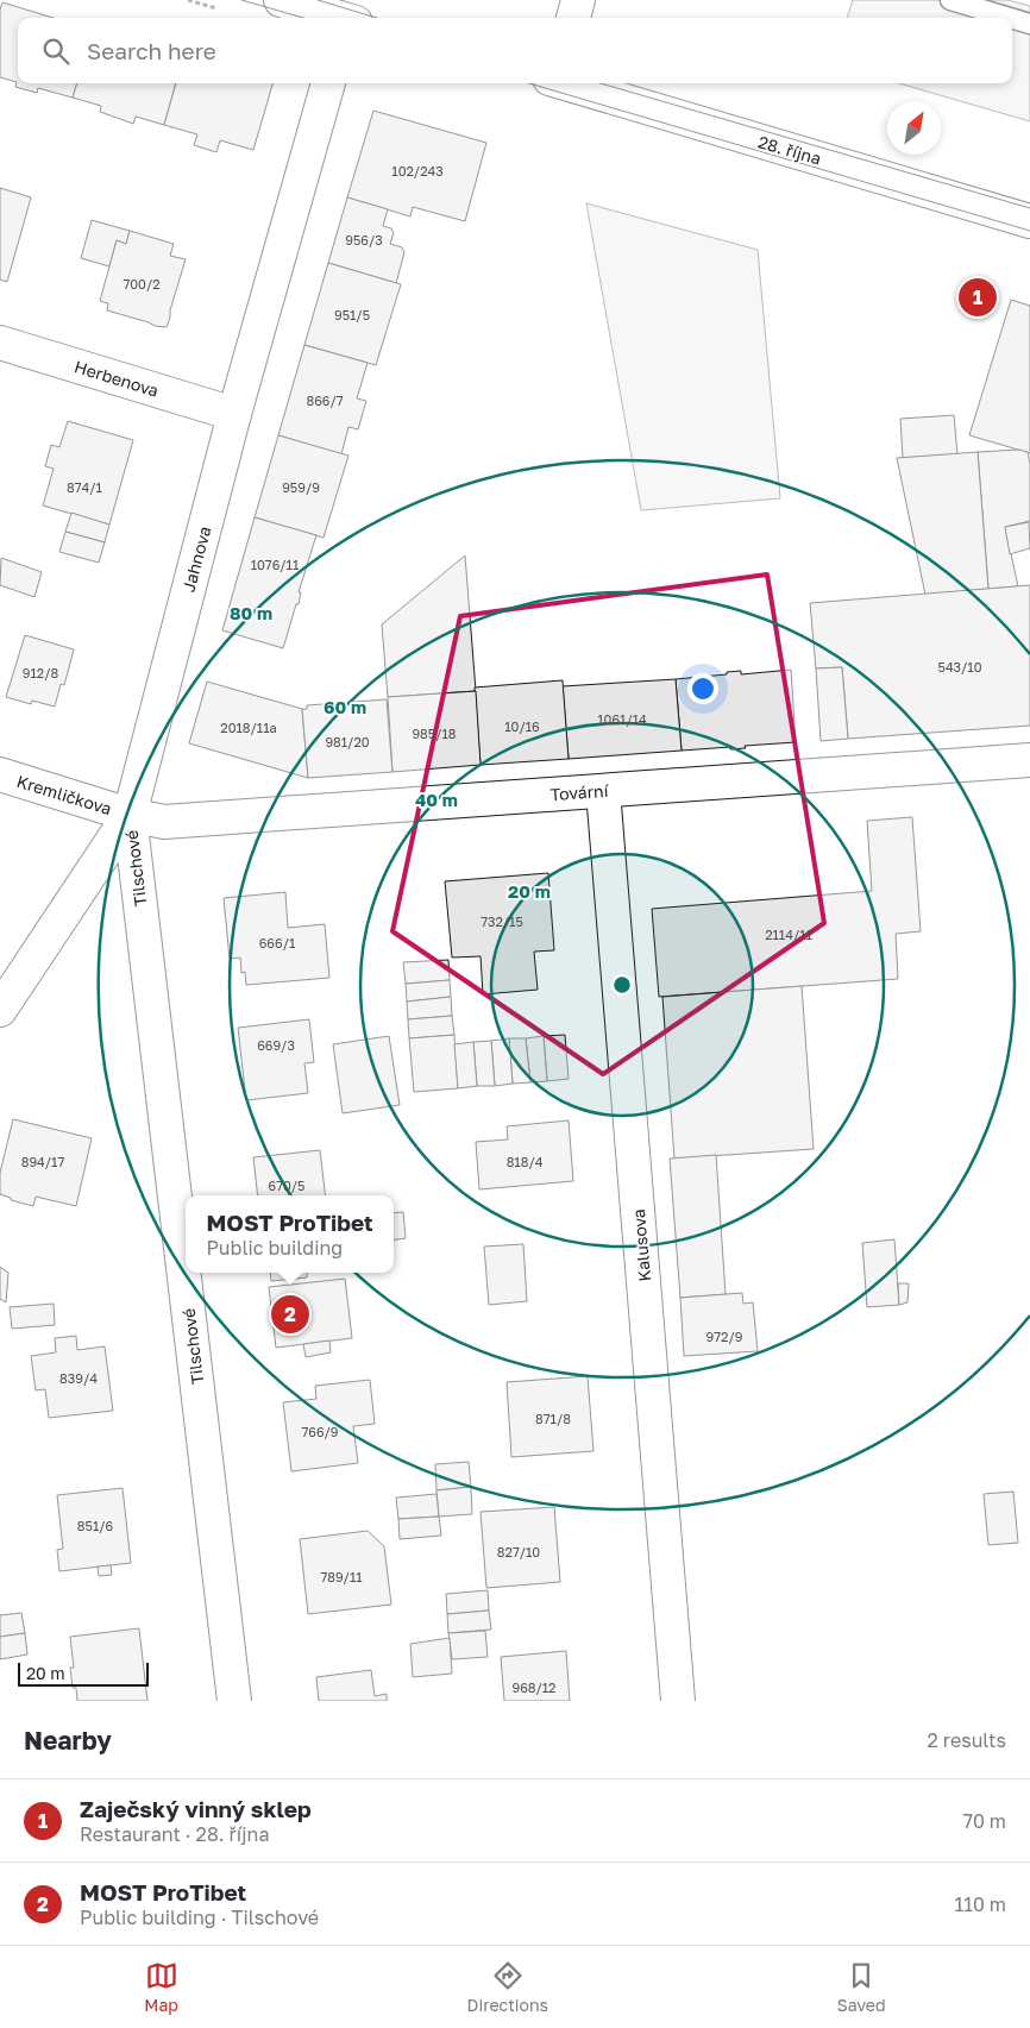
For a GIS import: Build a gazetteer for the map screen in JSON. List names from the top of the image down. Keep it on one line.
{"streets":{"street":["28. října","Herbenova","Jahnova","Tovární","Kremličkova","Tilschové","Kalusova"]},"crossings":[["Herbenova","Jahnova"],["Jahnova","Tovární"],["Jahnova","Kremličkova"],["Jahnova","Tilschové"],["Tovární","Kremličkova"],["Tovární","Tilschové"],["Tovární","Kalusova"],["Kremličkova","Tilschové"]],"house_numbers":["102/243","956/3","700/2","951/5","866/7","874/1","959/9","1076/11","543/10","912/8","1061/14","10/16","2018/11a","985/18","981/20","732/15","2114/11","666/1","669/3","894/17","818/4","670/5","972/9","839/4","871/8","766/9","851/6","827/10","789/11","968/12"],"scale_bar":"20 m","north":"top right","page":{"search":"Search here","pins":["1","2"],"popup":["MOST ProTibet","Public building"],"scale":"20 m","heading":["Nearby","2 results"],"list":[{"mark":"1","name":"Zaječský vinný sklep","note":"Restaurant · 28. října","value":"70 m"},{"mark":"2","name":"MOST ProTibet","note":"Public building · Tilschové","value":"110 m"}],"nav":["Map","Directions","Saved"]},"rings":["80 m","60 m","40 m","20 m"]}
